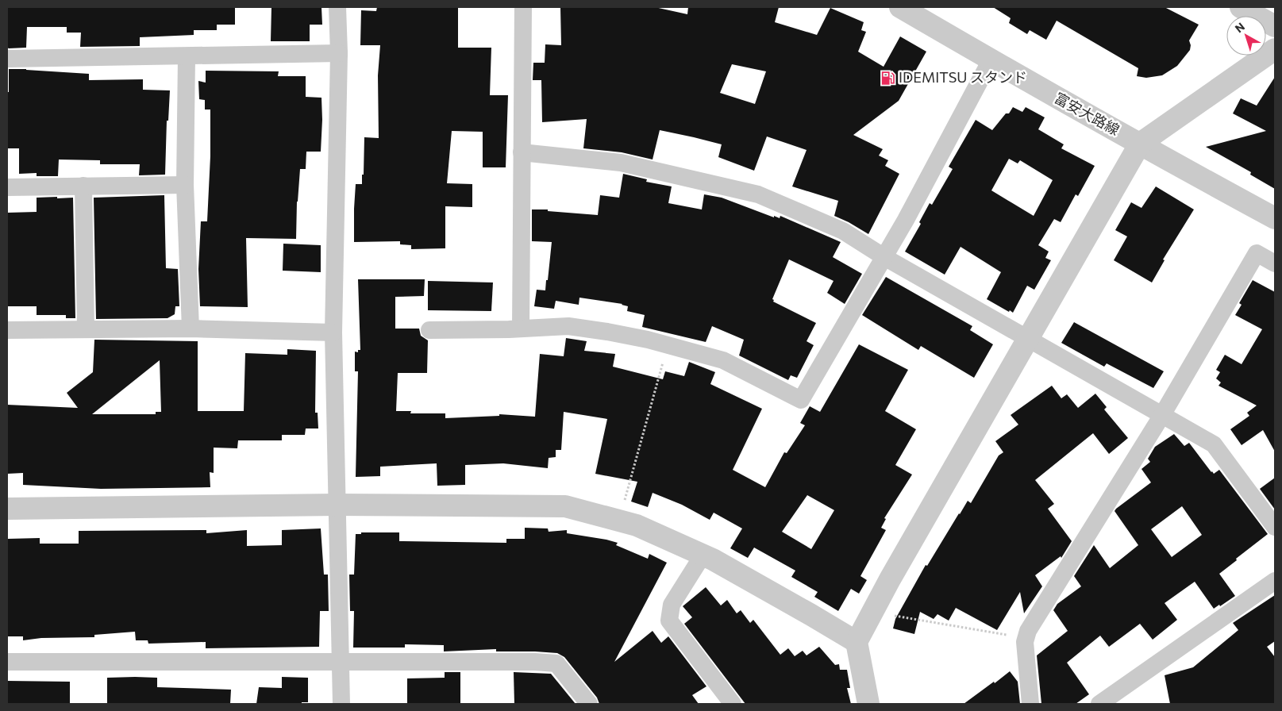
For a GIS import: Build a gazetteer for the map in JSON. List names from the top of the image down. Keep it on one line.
{"streets":{"street":["富安大路線"]},"places":{"fuel station":["IDEMITSU スタンド"]},"north":"top left"}
